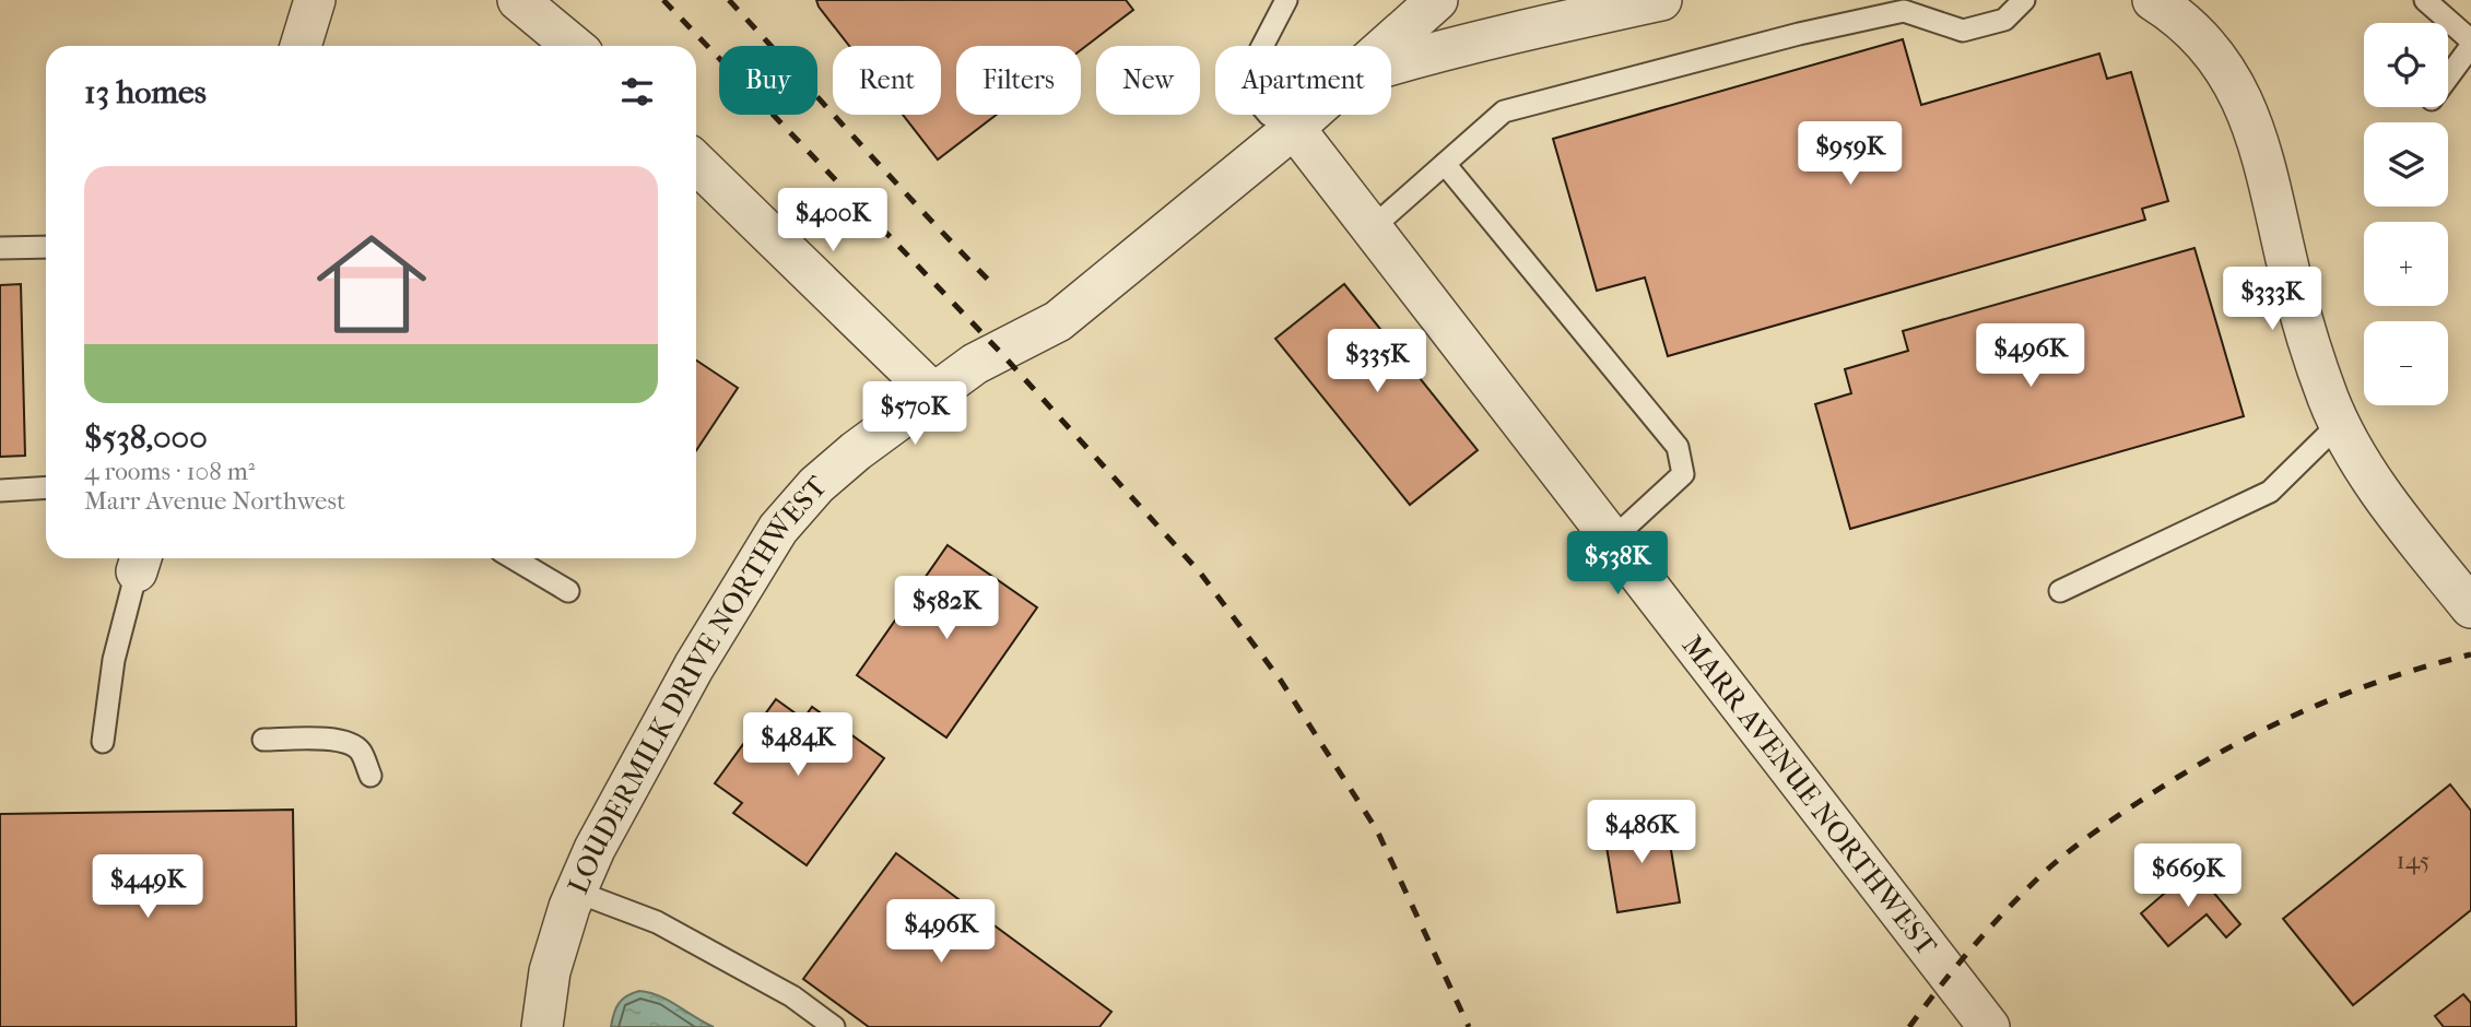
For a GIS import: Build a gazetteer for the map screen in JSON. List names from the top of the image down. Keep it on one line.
{"streets":{"street":["LOUDERMILK DRIVE NORTHWEST","MARR AVENUE NORTHWEST"]},"crossings":[["LOUDERMILK DRIVE NORTHWEST","MARR AVENUE NORTHWEST"]],"house_numbers":["145"],"page":{"map_buttons":["+","−"],"chip":["Buy","Rent","Filters","New","Apartment"],"heading":"13 homes","price":["$959K","$400K","$333K","$496K","$335K","$570K","$538K","$582K","$484K","$486K","$669K","$449K","$496K"],"list":[{"name":"$538,000","note":"4 rooms · 108 m² · Marr Avenue Northwest"}]}}
